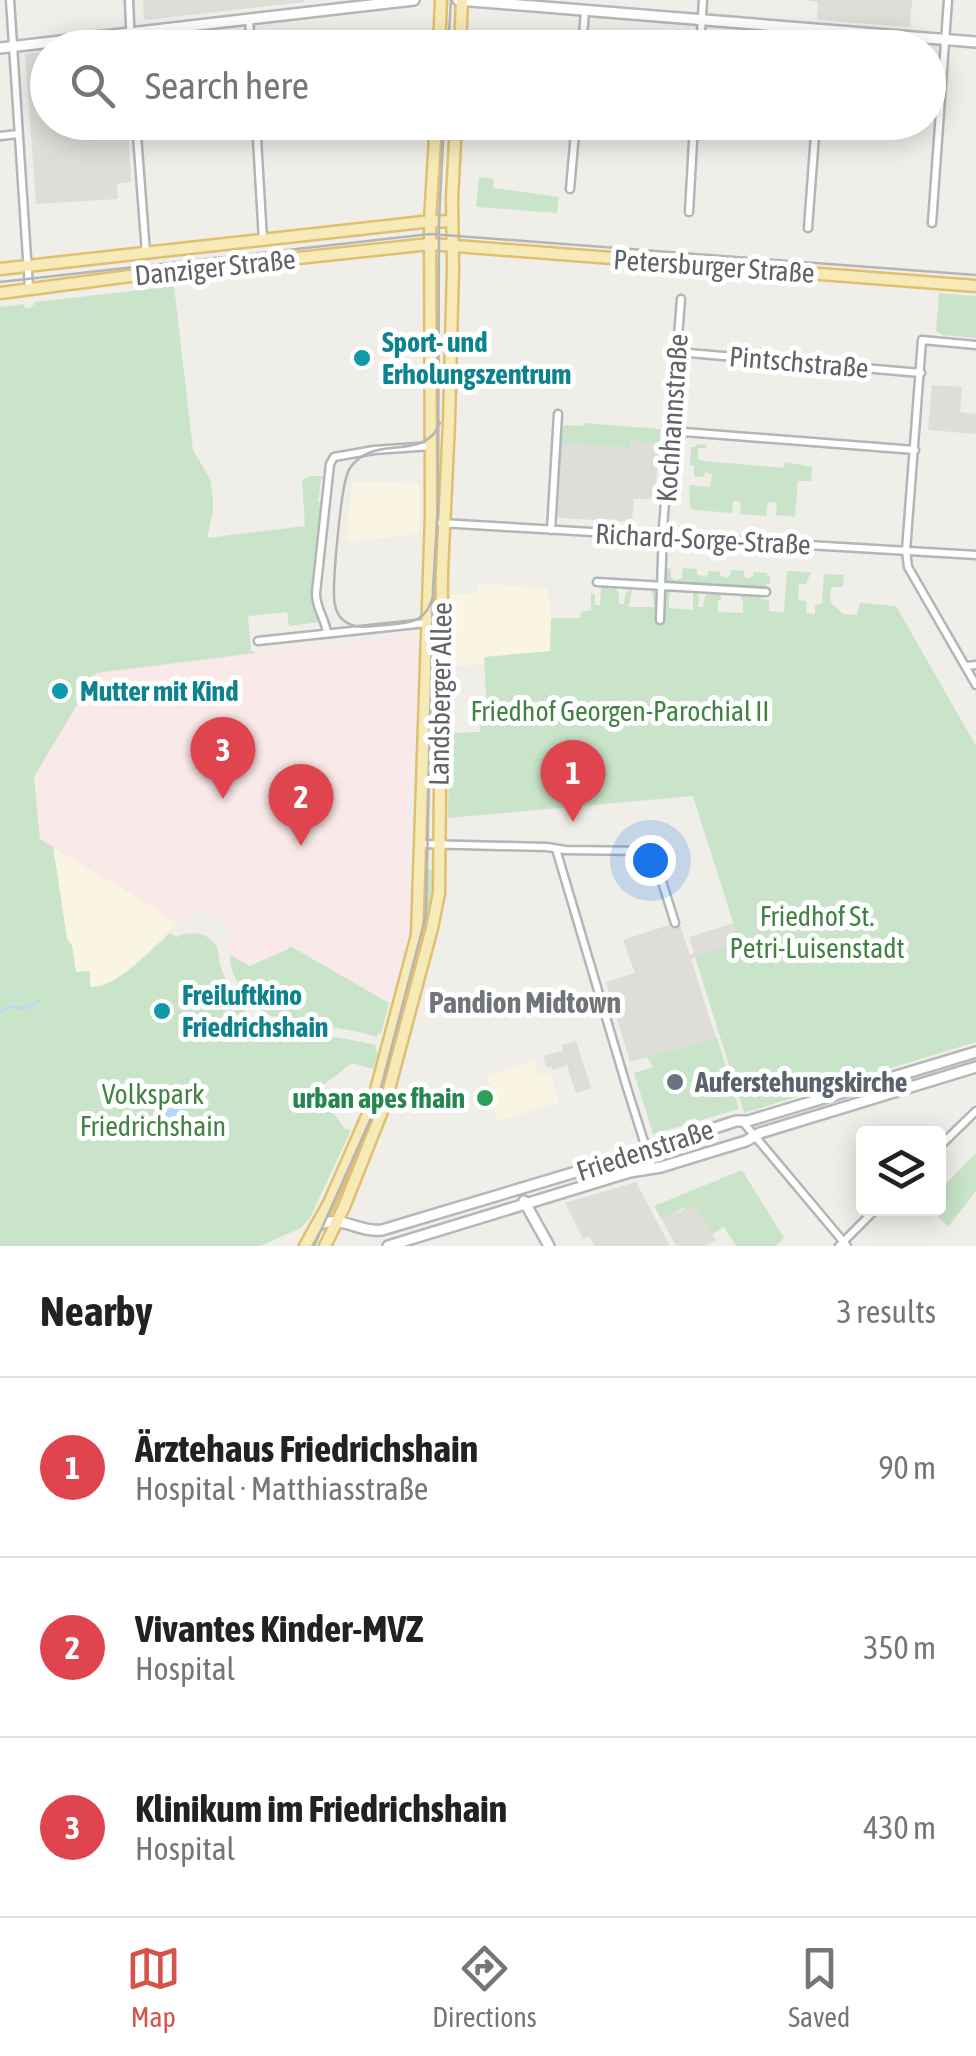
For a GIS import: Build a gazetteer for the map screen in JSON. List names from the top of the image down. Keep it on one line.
{"streets":{"main road":["Petersburger Straße","Danziger Straße","Landsberger Allee"],"street":["Pintschstraße","Kochhannstraße","Richard-Sorge-Straße","Friedenstraße"]},"crossings":[["Petersburger Straße","Danziger Straße"],["Petersburger Straße","Landsberger Allee"],["Danziger Straße","Landsberger Allee"],["Pintschstraße","Kochhannstraße"],["Kochhannstraße","Richard-Sorge-Straße"],["Richard-Sorge-Straße","Landsberger Allee"],["Landsberger Allee","Friedenstraße"]],"districts":["Pandion Midtown"],"parks":["Friedhof Georgen-Parochial II","Friedhof St. Petri-Luisenstadt","Volkspark Friedrichshain"],"places":["Sport- und Erholungszentrum","Mutter mit Kind","Freiluftkino Friedrichshain","Auferstehungskirche","urban apes fhain"],"page":{"search":"Search here","pins":["3","1","2"],"heading":["Nearby","3 results"],"list":[{"mark":"1","name":"Ärztehaus Friedrichshain","note":"Hospital · Matthiasstraße","value":"90 m"},{"mark":"2","name":"Vivantes Kinder-MVZ","note":"Hospital","value":"350 m"},{"mark":"3","name":"Klinikum im Friedrichshain","note":"Hospital","value":"430 m"}],"nav":["Map","Directions","Saved"]}}
